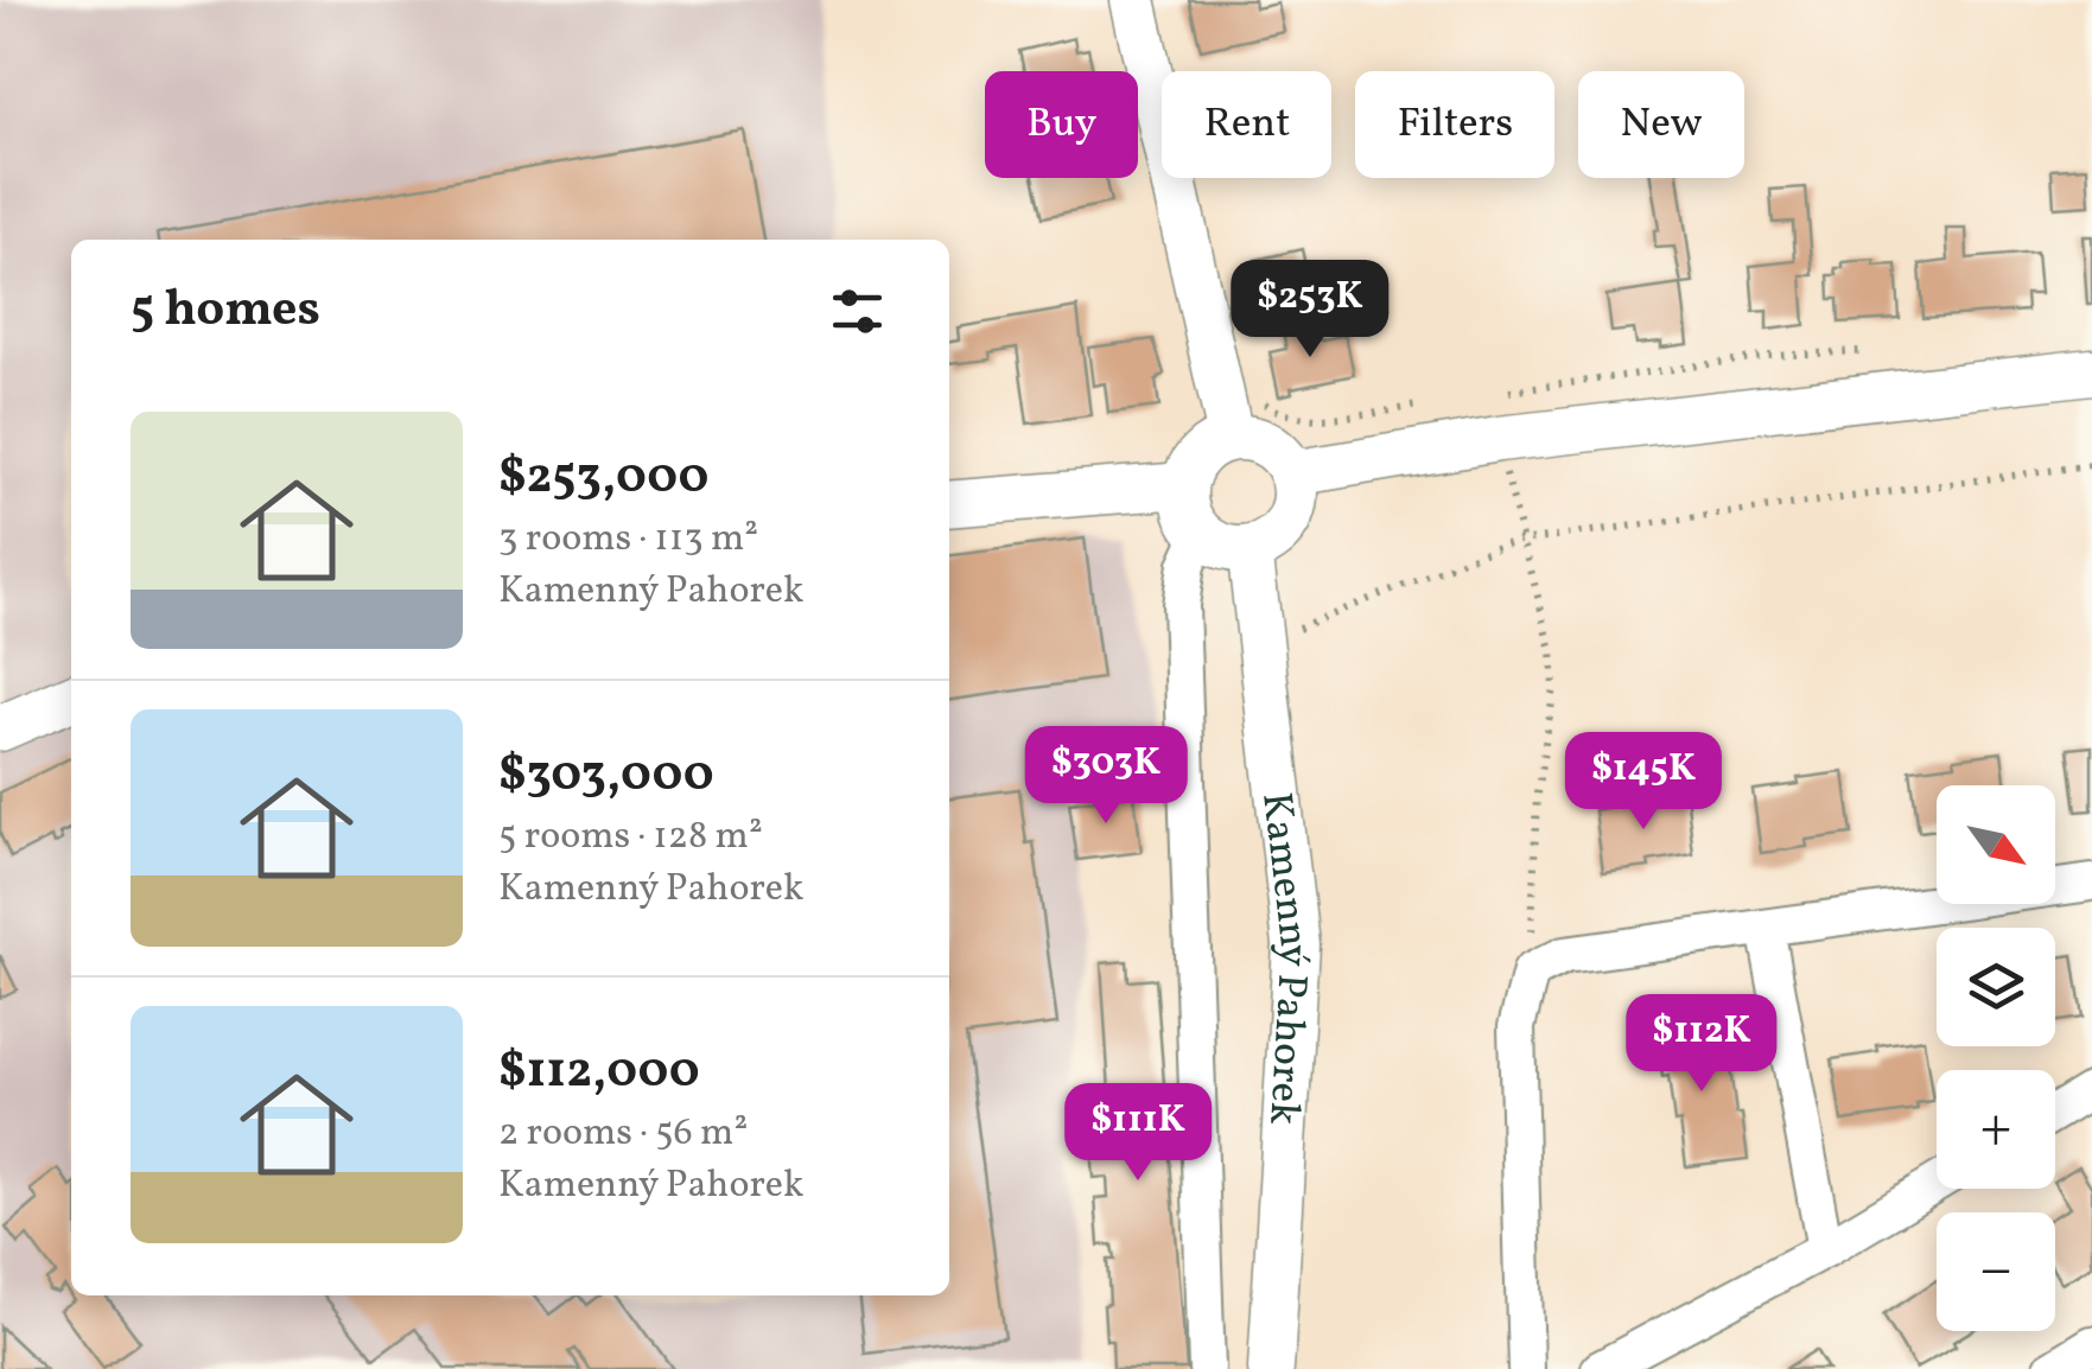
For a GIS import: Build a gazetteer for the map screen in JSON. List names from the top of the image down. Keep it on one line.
{"streets":{"street":["Kamenný Pahorek"]},"north":"bottom right","page":{"chip":["Buy","Rent","Filters","New"],"heading":"5 homes","price":["$253K","$303K","$145K","$112K","$111K"],"list":[{"name":"$253,000","note":"3 rooms · 113 m² · Kamenný Pahorek"},{"name":"$303,000","note":"5 rooms · 128 m² · Kamenný Pahorek"},{"name":"$112,000","note":"2 rooms · 56 m² · Kamenný Pahorek"}],"map_buttons":["+","−"]}}
